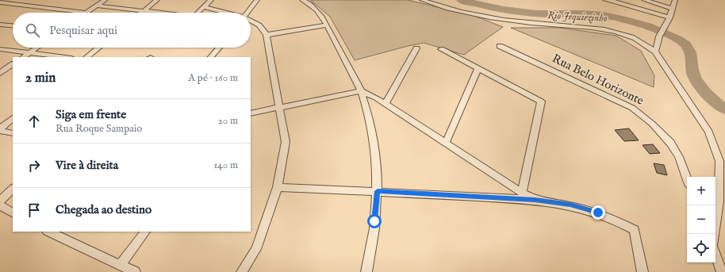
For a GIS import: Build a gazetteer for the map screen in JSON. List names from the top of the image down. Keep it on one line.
{"streets":{"street":["Rua Belo Horizonte"]},"water":["Rio Jequiezinho"],"page":{"search":"Pesquisar aqui","heading":["2 min","A pé · 160 m"],"list":[["Siga em frente","Rua Roque Sampaio","20 m"],["Vire à direita","140 m"],"Chegada ao destino"],"map_buttons":["+","−"]}}
